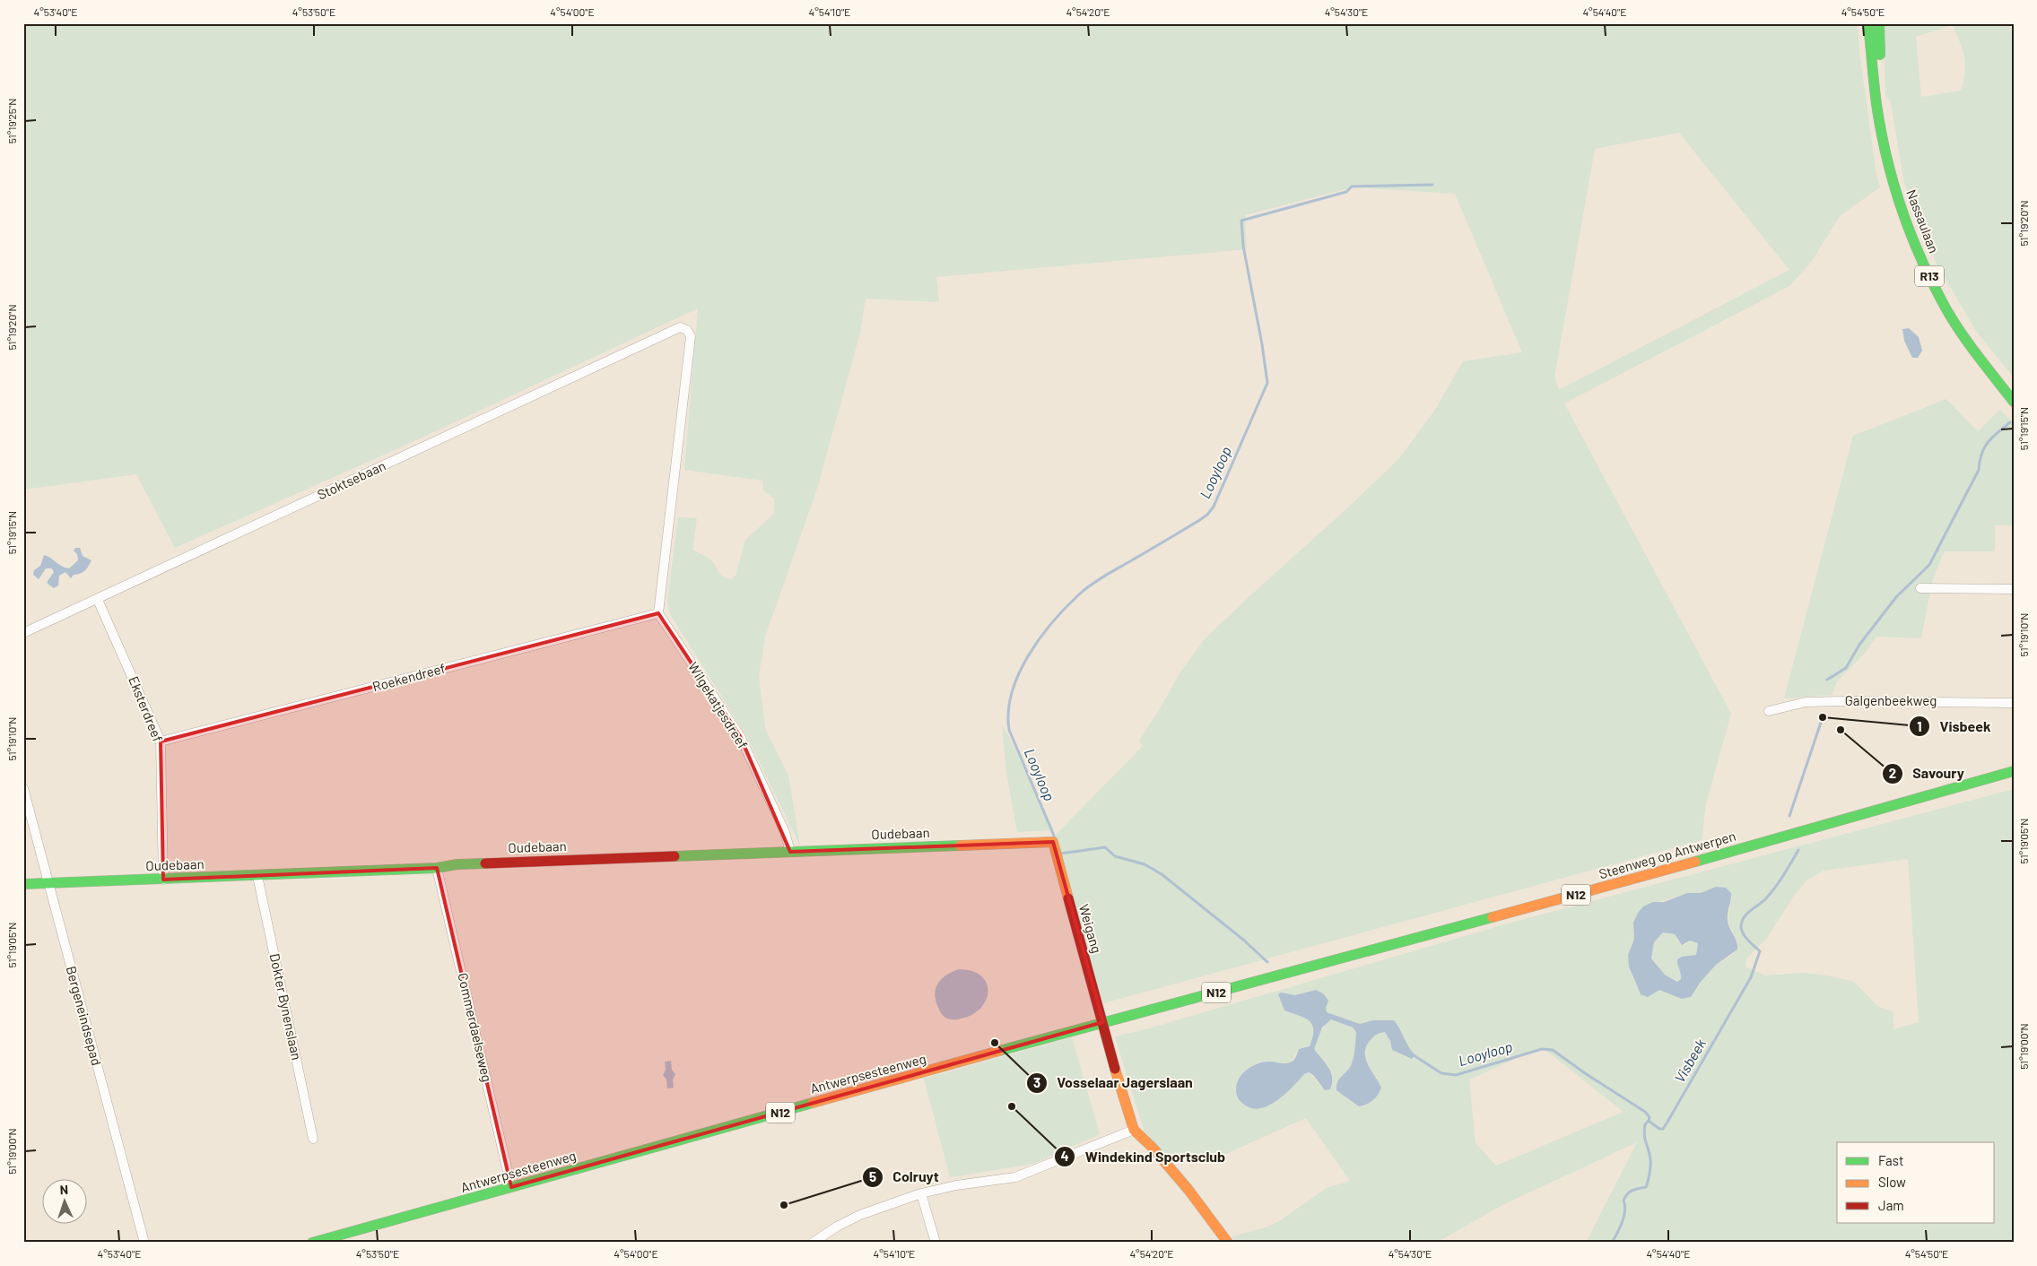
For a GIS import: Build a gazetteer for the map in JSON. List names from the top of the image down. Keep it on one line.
{"streets":{"main road":["Nassaulaan","R13","Oudebaan","Steenweg op Antwerpen","N12","Weigang","Antwerpsesteenweg"],"street":["Stoktsebaan","Roekendreef","Galgenbeekweg","Wilgekatjesdreef","Eksterdreef","Dokter Bynenslaan","Bergeneindsepad","Commerdaelseweg"]},"crossings":[["Stoktsebaan","Roekendreef"],["Stoktsebaan","Wilgekatjesdreef"],["Stoktsebaan","Eksterdreef"],["Roekendreef","Wilgekatjesdreef"],["Roekendreef","Eksterdreef"],["Wilgekatjesdreef","Oudebaan"],["Eksterdreef","Oudebaan"],["Oudebaan","Weigang"],["Oudebaan","Dokter Bynenslaan"],["Oudebaan","Bergeneindsepad"],["Oudebaan","Commerdaelseweg"],["Steenweg op Antwerpen","Antwerpsesteenweg"],["Weigang","Antwerpsesteenweg"],["Commerdaelseweg","Antwerpsesteenweg"]],"water":["Looyloop","Visbeek"],"places":["Visbeek","Savoury","Vosselaar Jagerslaan","Windekind Sportsclub","Colruyt"],"legend":["Fast","Slow","Jam"],"north":"top","coordinates":["4°53'40\"E","4°53'50\"E","4°54'00\"E","4°54'10\"E","4°54'20\"E","4°54'30\"E","4°54'40\"E","4°54'50\"E","51°19'25\"N","51°19'20\"N","51°19'15\"N","51°19'10\"N","51°19'05\"N","51°19'00\"N"]}
